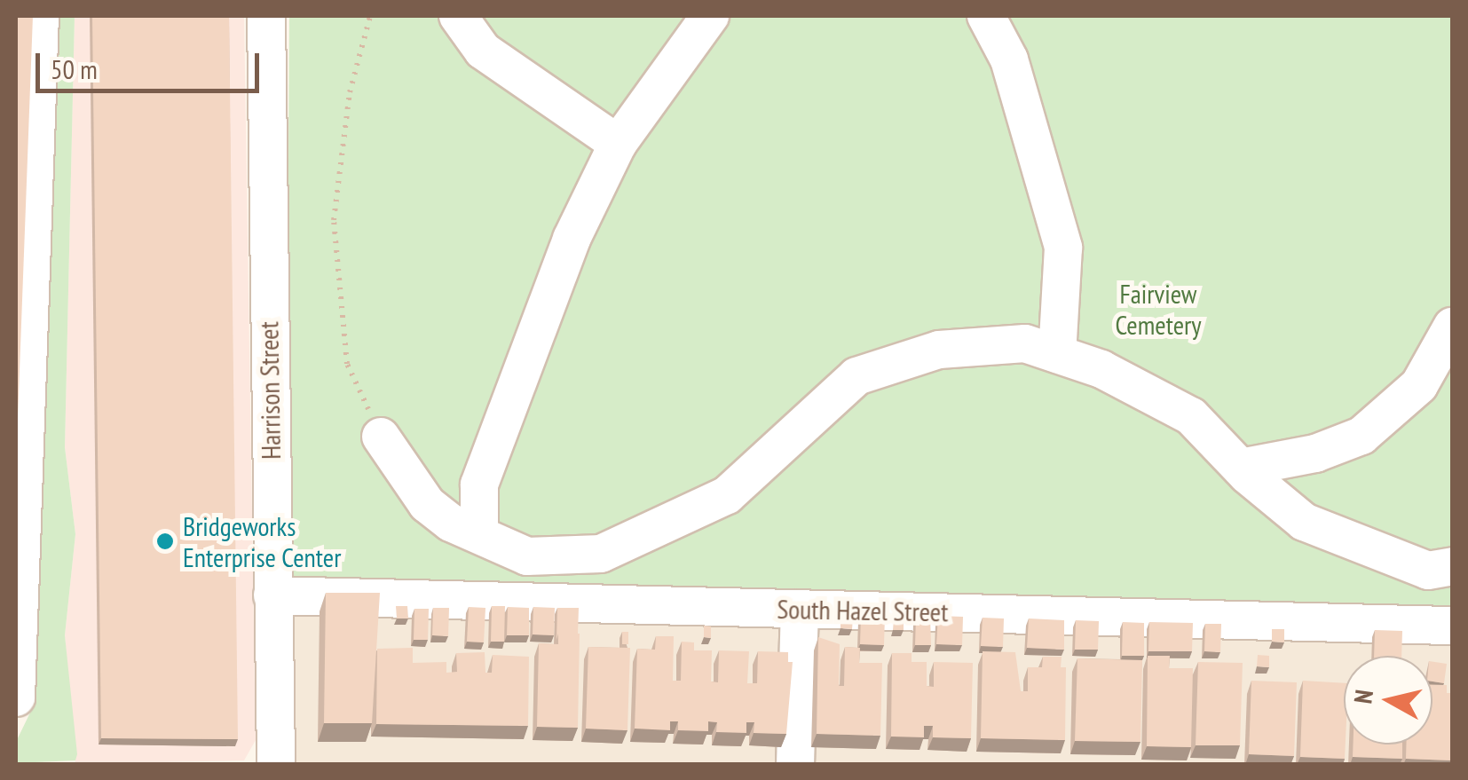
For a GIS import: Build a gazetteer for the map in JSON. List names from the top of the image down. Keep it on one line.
{"streets":{"street":["Harrison Street","South Hazel Street"]},"crossings":[["Harrison Street","South Hazel Street"]],"parks":["Fairview Cemetery"],"places":["Bridgeworks Enterprise Center"],"scale_bar":"50 m","north":"left"}
